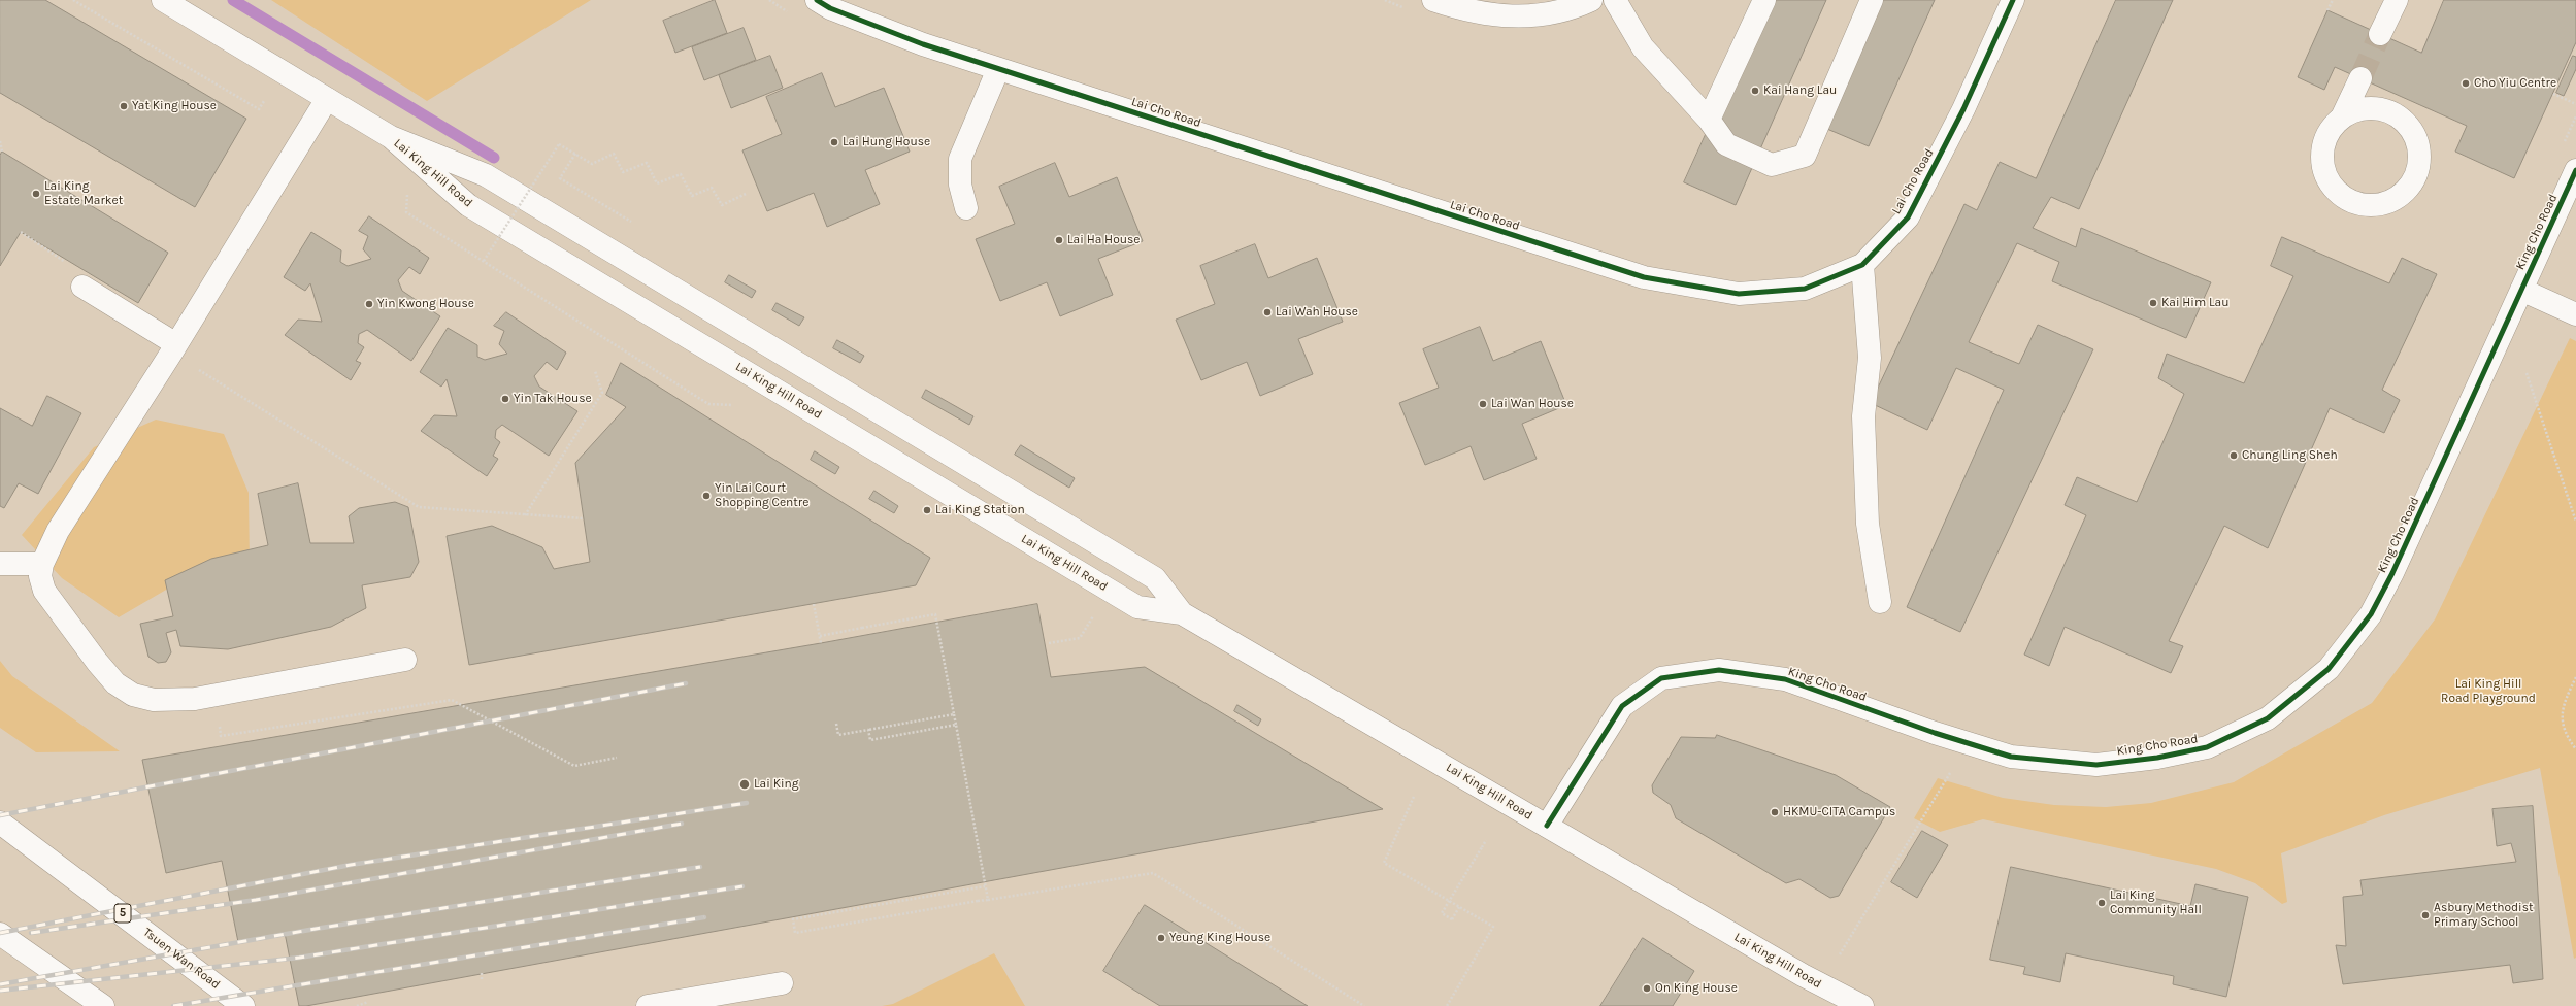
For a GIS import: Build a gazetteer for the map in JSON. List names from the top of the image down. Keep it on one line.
{"streets":{"main road":["Lai Cho Road","Lai King Hill Road","King Cho Road","5","Tsuen Wan Road"]},"crossings":[["Lai King Hill Road","King Cho Road"]],"parks":["Lai King Hill Road Playground"],"places":["Cho Yiu Centre","Kai Hang Lau","Yat King House","Lai Hung House","Lai King Estate Market","Lai Ha House","Kai Him Lau","Yin Kwong House","Lai Wah House","Yin Tak House","Lai Wan House","Chung Ling Sheh","Yin Lai Court Shopping Centre","Lai King Station","Lai King","HKMU-CITA Campus","Lai King Community Hall","Asbury Methodist Primary School","Yeung King House","On King House"]}
